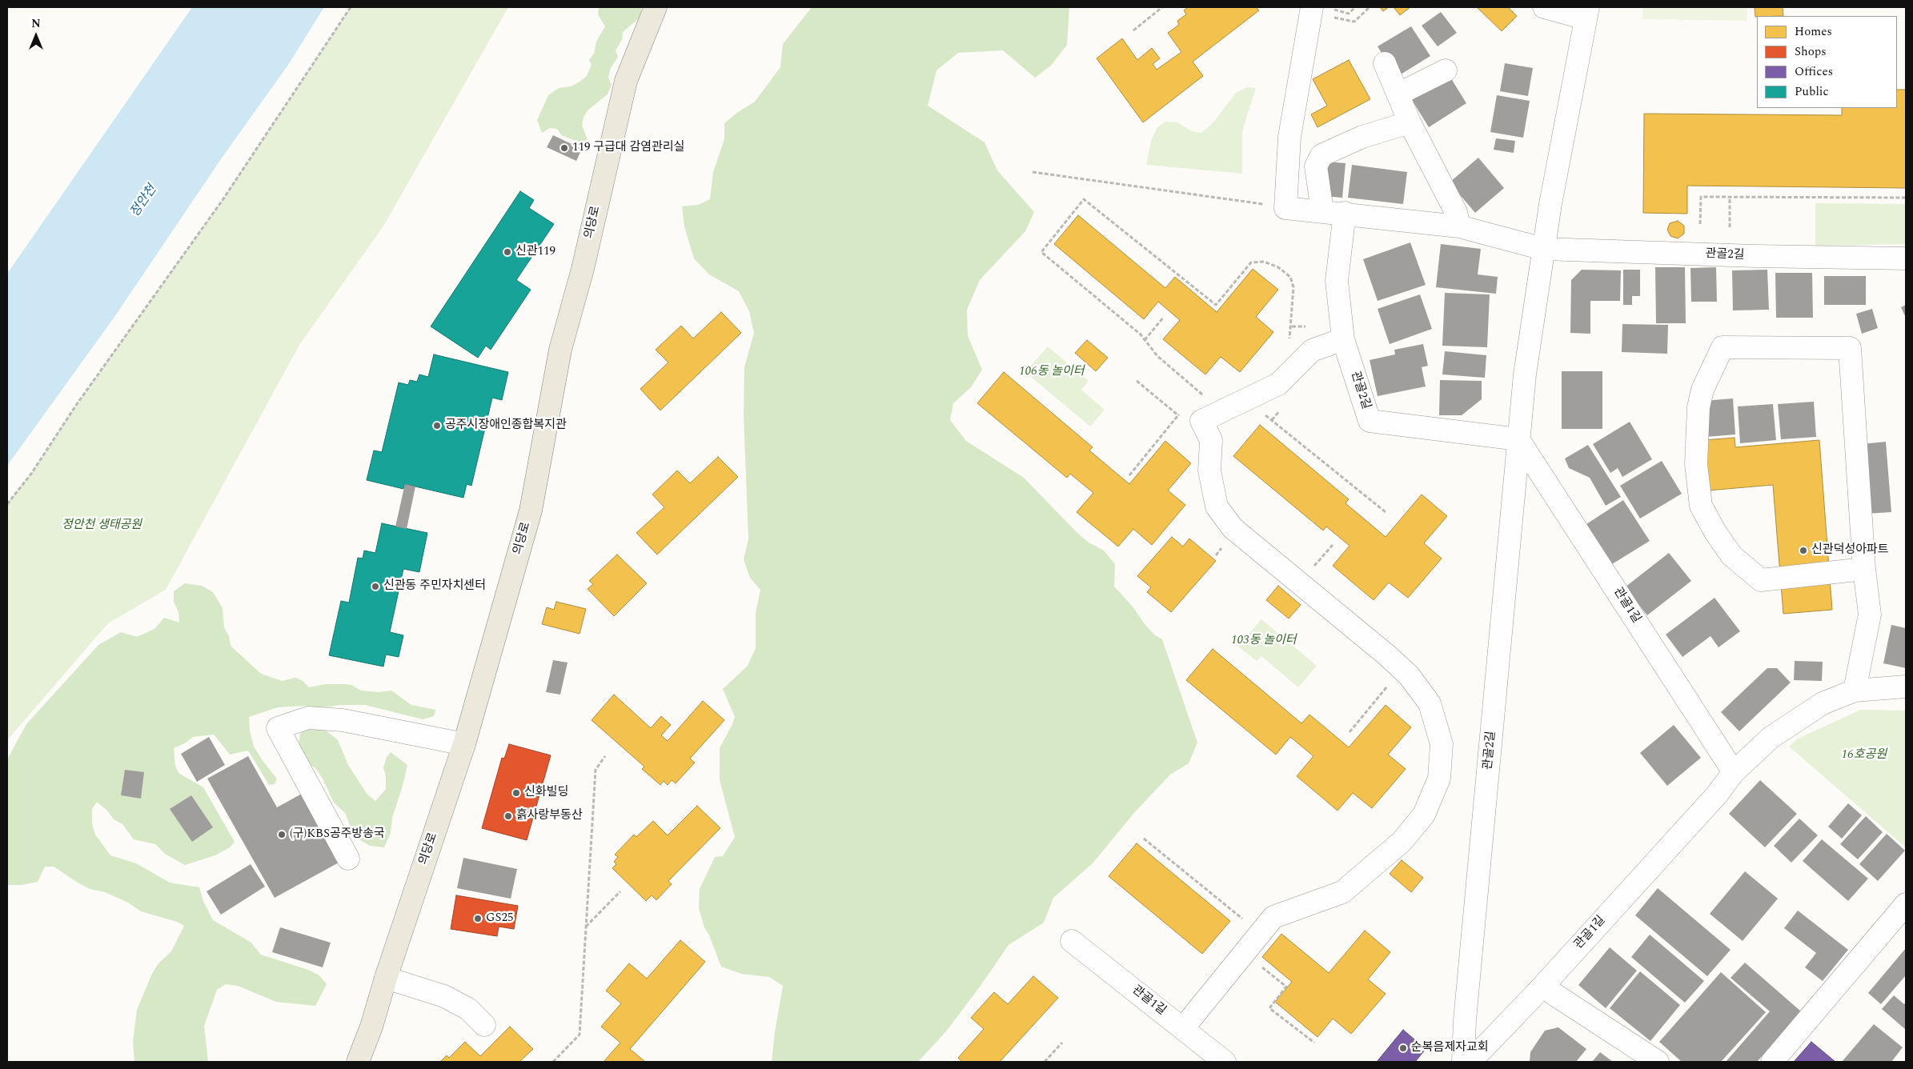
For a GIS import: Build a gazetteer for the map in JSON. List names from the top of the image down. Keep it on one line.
{"streets":{"main road":["의당로"],"street":["관골2길","관골1길"]},"crossings":[["관골2길","관골1길"]],"water":["정안천"],"parks":["106동 놀이터","정안천 생태공원","103동 놀이터","16호공원"],"places":["119 구급대 감염관리실","신관119","공주시장애인종합복지관","신관덕성아파트","신관동 주민자치센터","신화빌딩","흙사랑부동산","(구)KBS공주방송국","GS25","순복음제자교회"],"legend":["Homes","Shops","Offices","Public"],"north":"top"}
